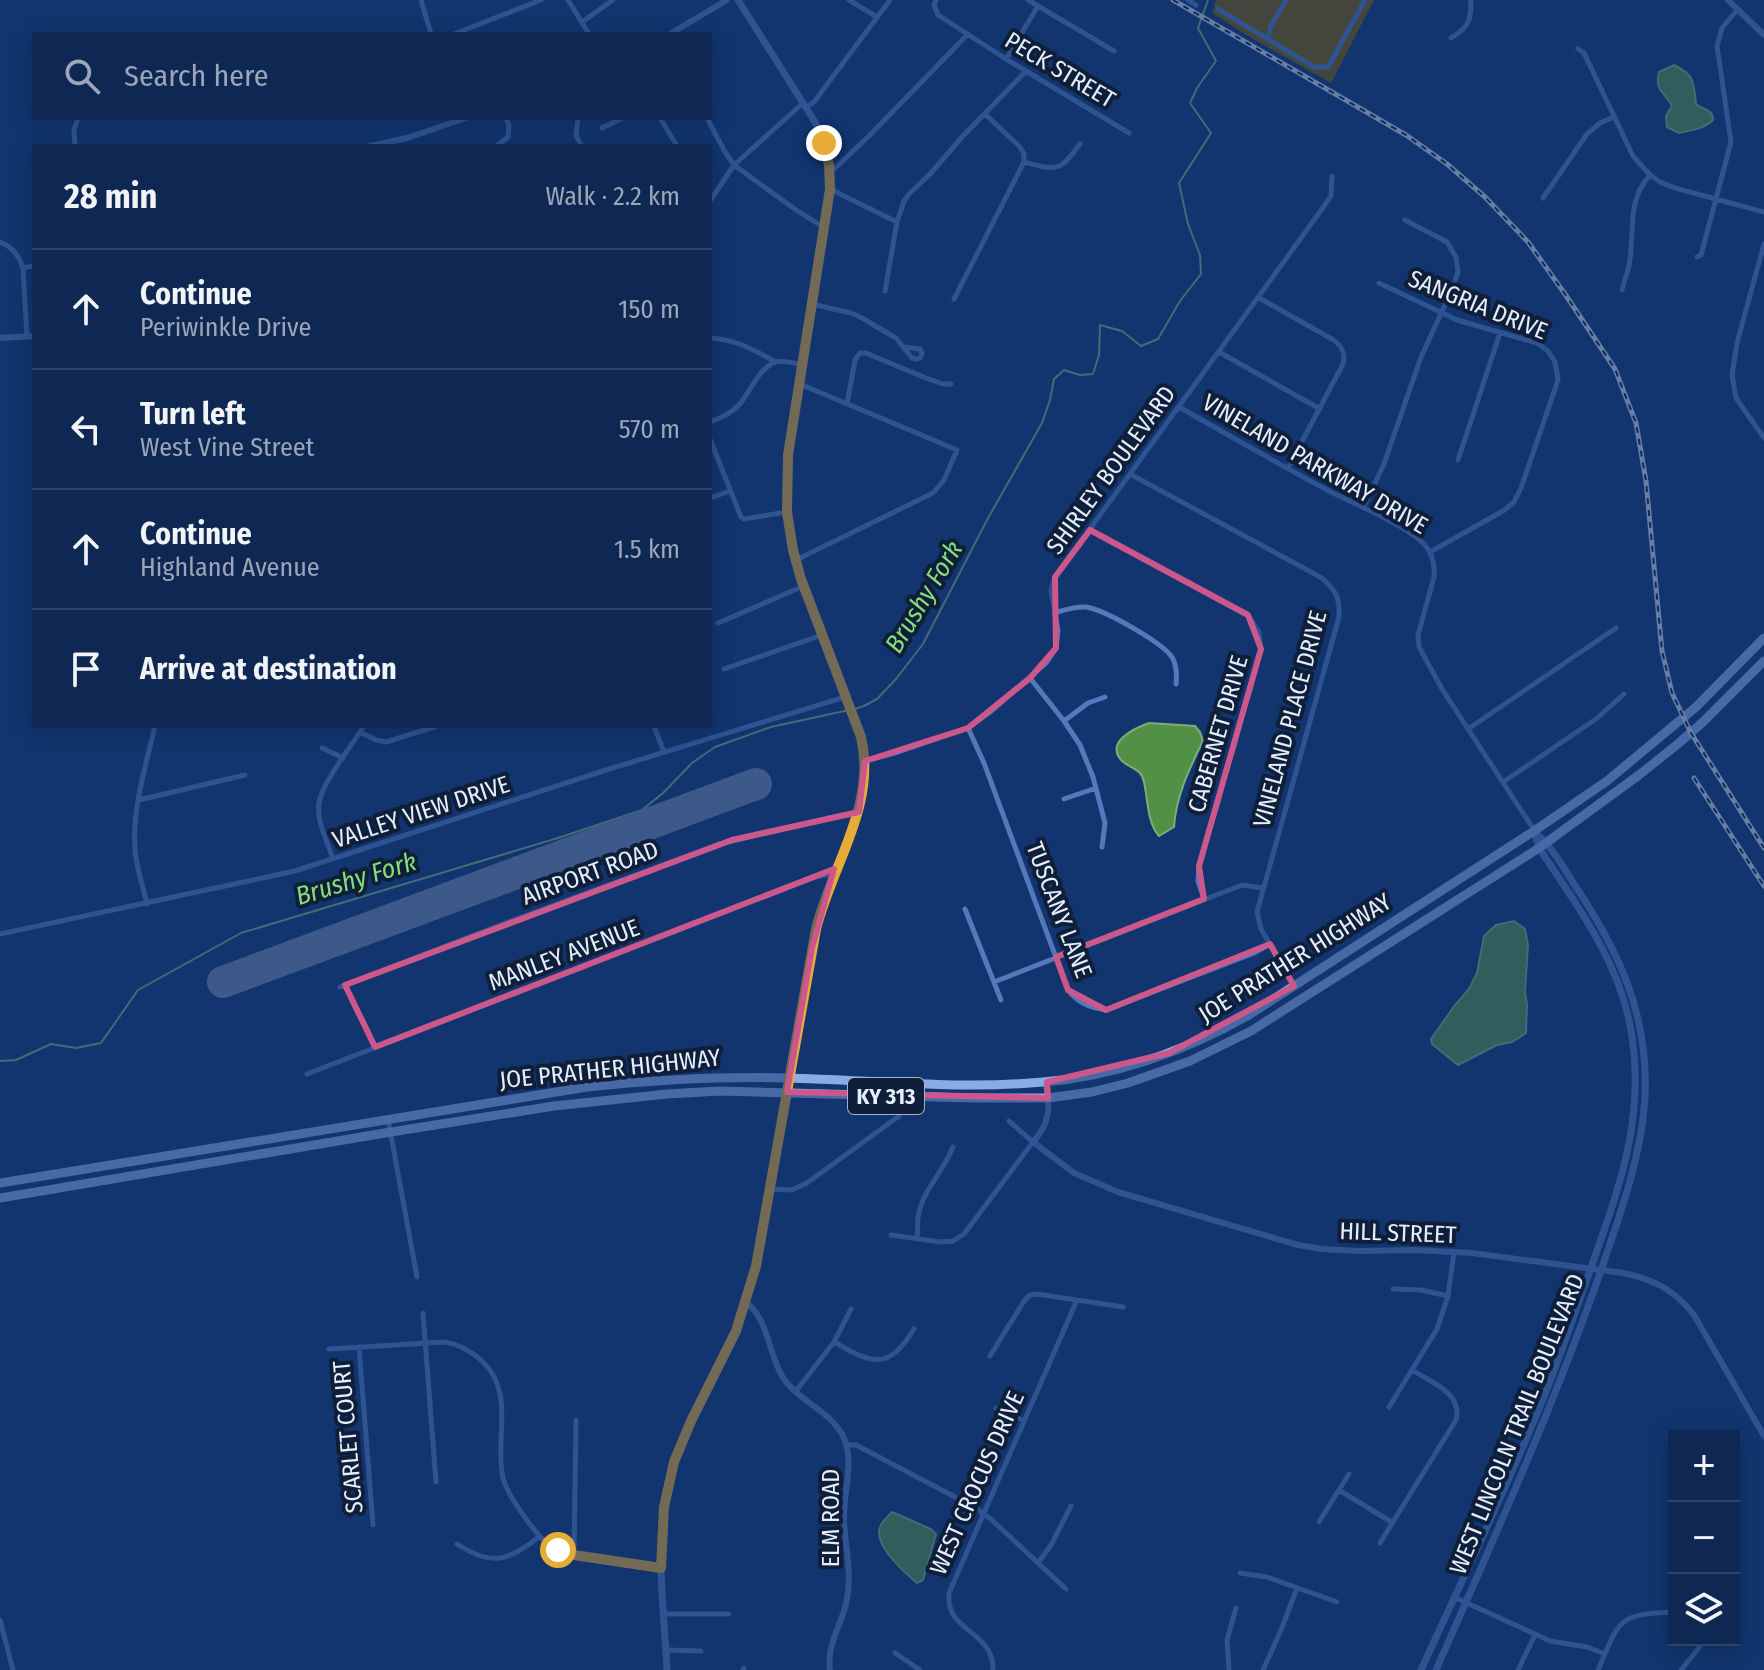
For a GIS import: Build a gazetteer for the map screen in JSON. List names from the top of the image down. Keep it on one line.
{"streets":{"highway":["JOE PRATHER HIGHWAY","KY 313"],"main road":["WEST LINCOLN TRAIL BOULEVARD"],"street":["PECK STREET","SANGRIA DRIVE","VINELAND PARKWAY DRIVE","SHIRLEY BOULEVARD","VINELAND PLACE DRIVE","CABERNET DRIVE","VALLEY VIEW DRIVE","AIRPORT ROAD","TUSCANY LANE","MANLEY AVENUE","HILL STREET","SCARLET COURT","WEST CROCUS DRIVE","ELM ROAD"]},"crossings":[["SANGRIA DRIVE","VINELAND PARKWAY DRIVE"],["VINELAND PARKWAY DRIVE","SHIRLEY BOULEVARD"],["VINELAND PARKWAY DRIVE","JOE PRATHER HIGHWAY"],["VINELAND PARKWAY DRIVE","WEST LINCOLN TRAIL BOULEVARD"],["SHIRLEY BOULEVARD","VINELAND PLACE DRIVE"],["SHIRLEY BOULEVARD","CABERNET DRIVE"],["SHIRLEY BOULEVARD","TUSCANY LANE"],["VINELAND PLACE DRIVE","TUSCANY LANE"],["VINELAND PLACE DRIVE","JOE PRATHER HIGHWAY"],["AIRPORT ROAD","MANLEY AVENUE"],["JOE PRATHER HIGHWAY","WEST LINCOLN TRAIL BOULEVARD"],["HILL STREET","WEST LINCOLN TRAIL BOULEVARD"]],"water":["Brushy Fork"],"page":{"search":"Search here","heading":["28 min","Walk · 2.2 km"],"list":[["Continue","Periwinkle Drive","150 m"],["Turn left","West Vine Street","570 m"],["Continue","Highland Avenue","1.5 km"],"Arrive at destination"],"map_buttons":["+","−"]}}
